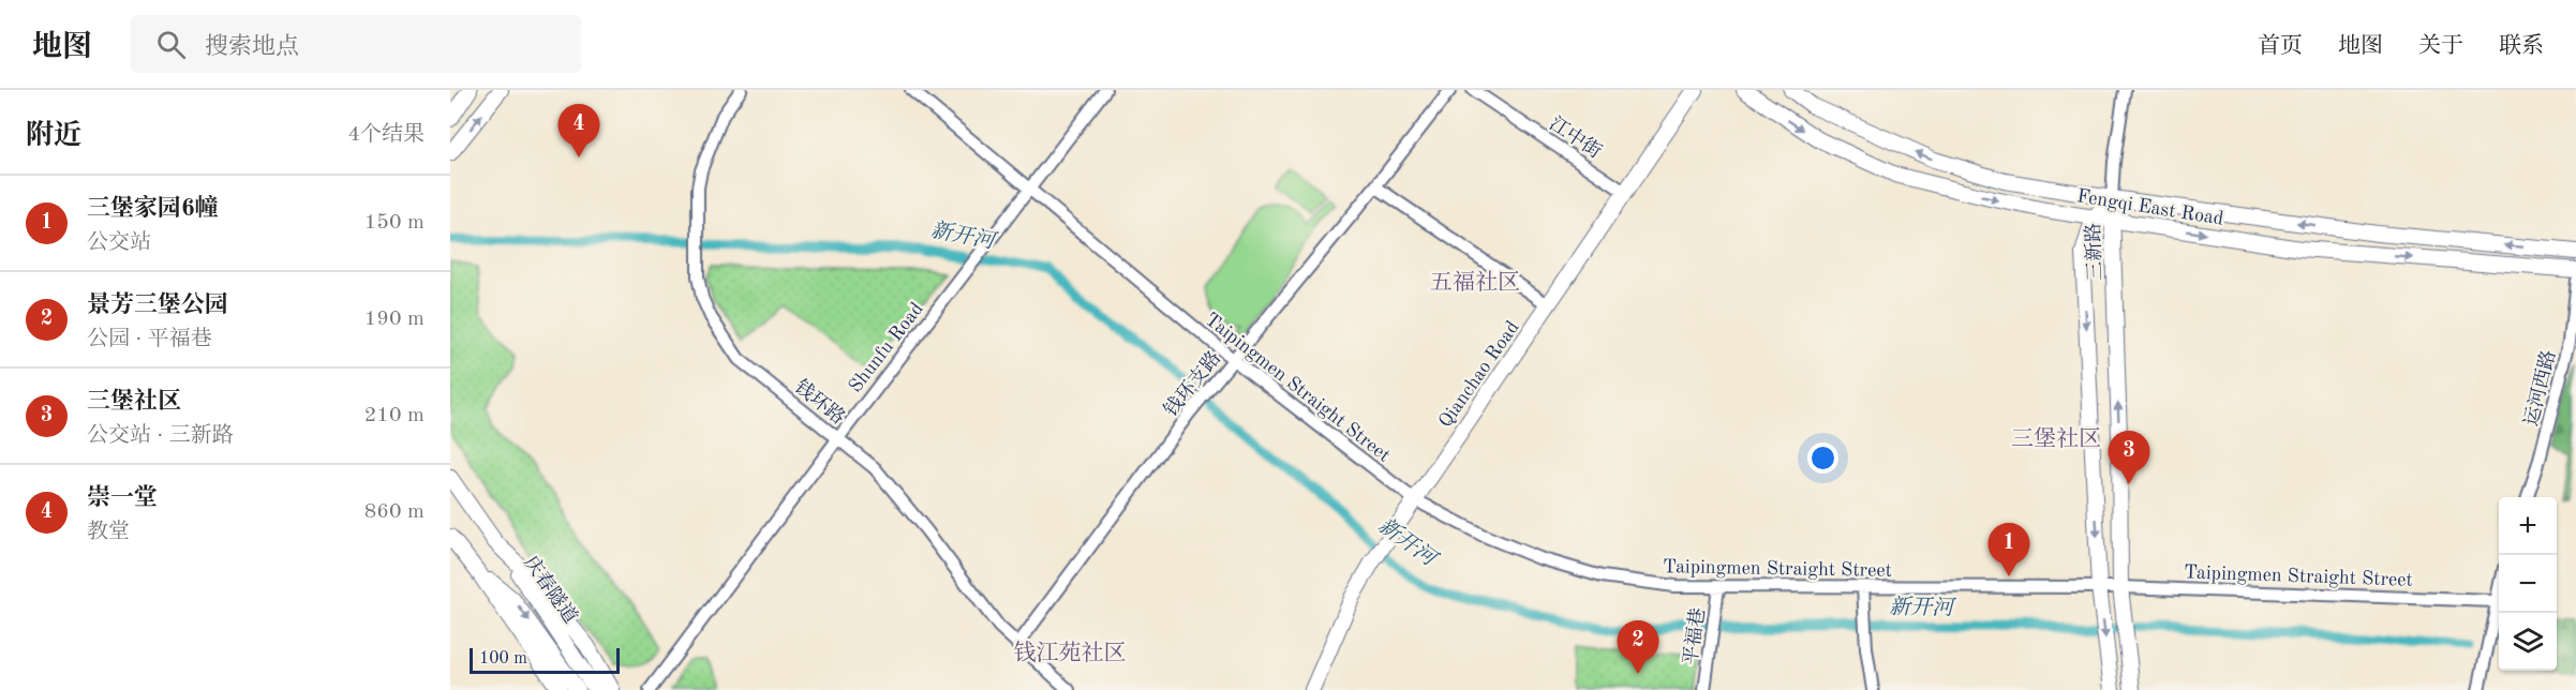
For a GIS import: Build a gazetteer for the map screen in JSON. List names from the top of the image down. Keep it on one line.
{"streets":{"main road":["Fengqi East Road","三新路","Qianchao Road","庆春隧道"],"street":["江中街","Shunfu Road","钱环支路","Taipingmen Straight Street","运河西路","钱环路","平福巷"]},"crossings":[["江中街","Qianchao Road"],["Fengqi East Road","三新路"],["三新路","Taipingmen Straight Street"],["Shunfu Road","Taipingmen Straight Street"],["Shunfu Road","钱环路"],["Qianchao Road","Taipingmen Straight Street"],["钱环支路","Taipingmen Straight Street"],["钱环支路","钱环路"],["Taipingmen Straight Street","平福巷"]],"districts":["五福社区","三堡社区","钱江苑社区"],"water":["新开河"],"scale_bar":"100 m","page":{"header":"地图","search":"搜索地点","nav":["首页","地图","关于","联系"],"heading":["附近","4个结果"],"pins":["4","3","1","2"],"list":[{"mark":"1","name":"三堡家园6幢","note":"公交站","value":"150 m"},{"mark":"2","name":"景芳三堡公园","note":"公园 · 平福巷","value":"190 m"},{"mark":"3","name":"三堡社区","note":"公交站 · 三新路","value":"210 m"},{"mark":"4","name":"崇一堂","note":"教堂","value":"860 m"}],"map_buttons":["+","−"],"scale":"100 m"}}
